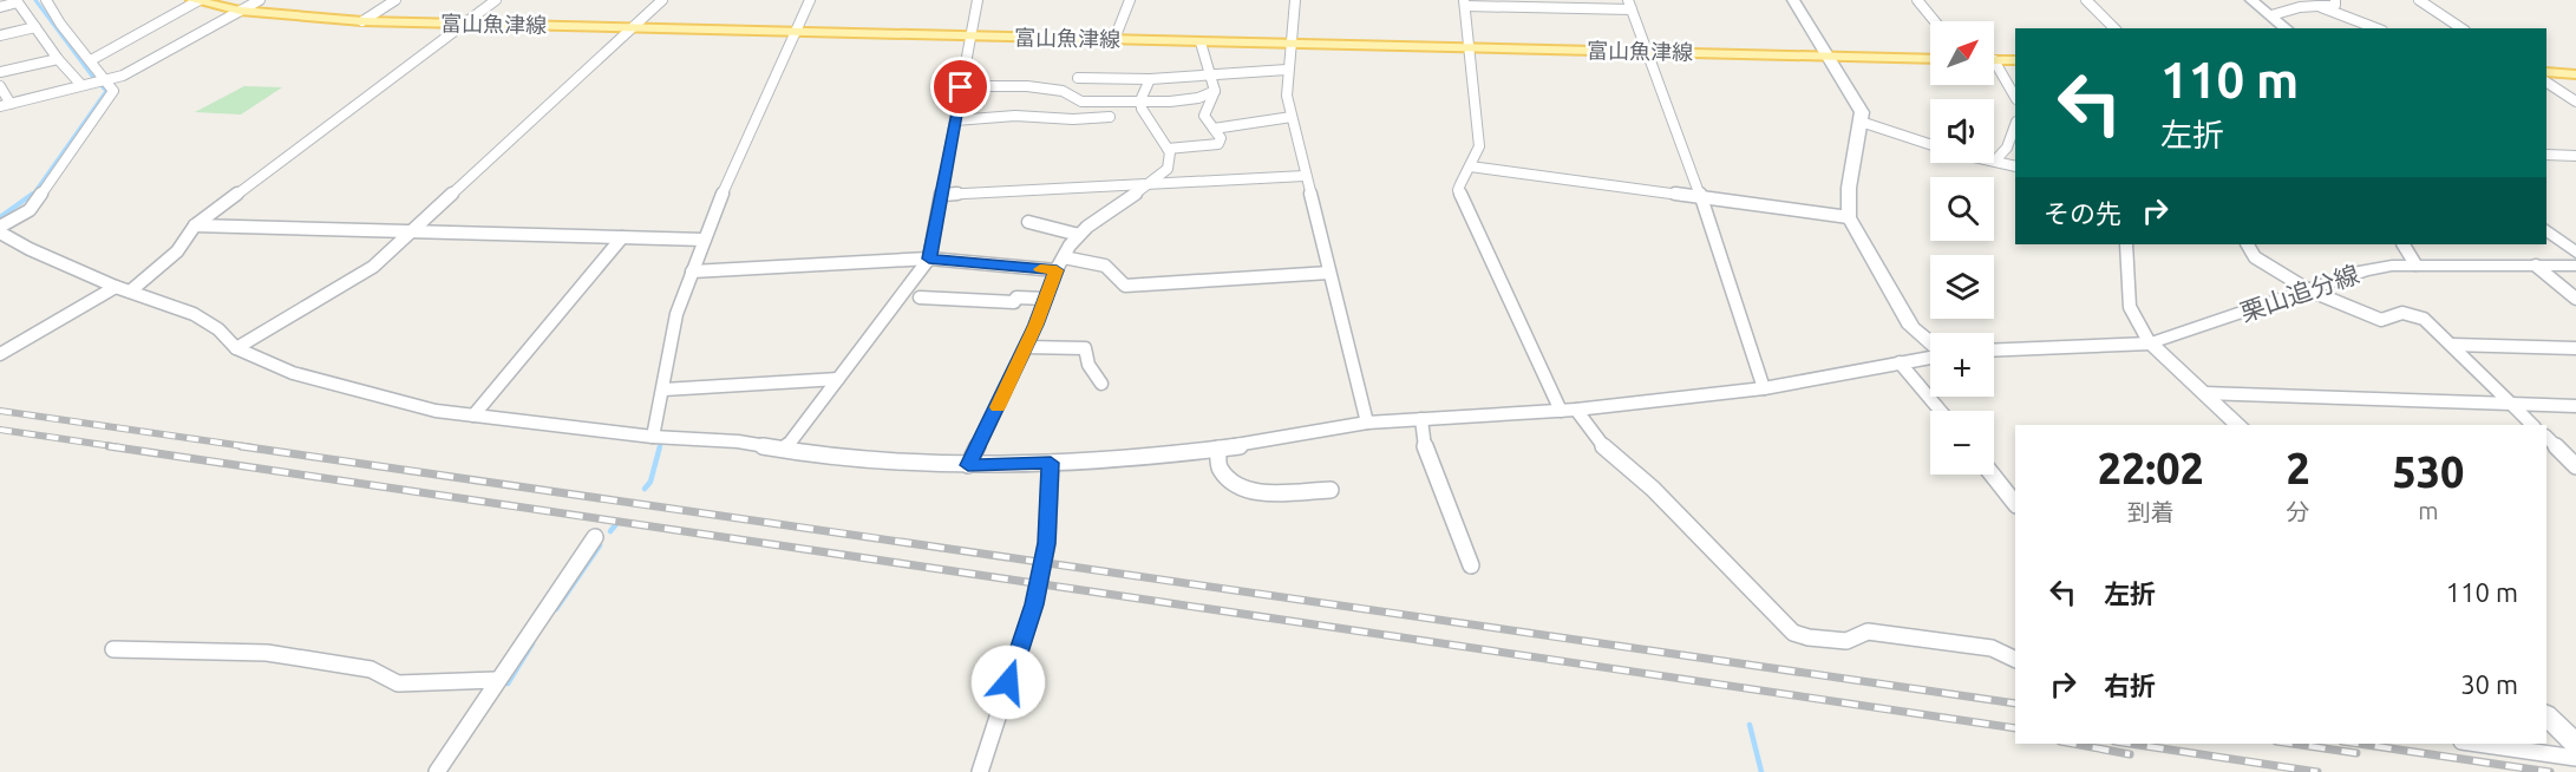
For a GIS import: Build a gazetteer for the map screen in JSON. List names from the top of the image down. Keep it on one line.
{"streets":{"main road":["富山魚津線"],"street":["栗山追分線"]},"north":"top right","page":{"map_buttons":["+","−"],"turn":["110 m","左折"],"then":"その先","eta":["22:02","到着","2","分","530","m"],"list":[{"name":"左折","value":"110 m"},{"name":"右折","value":"30 m"}]}}
